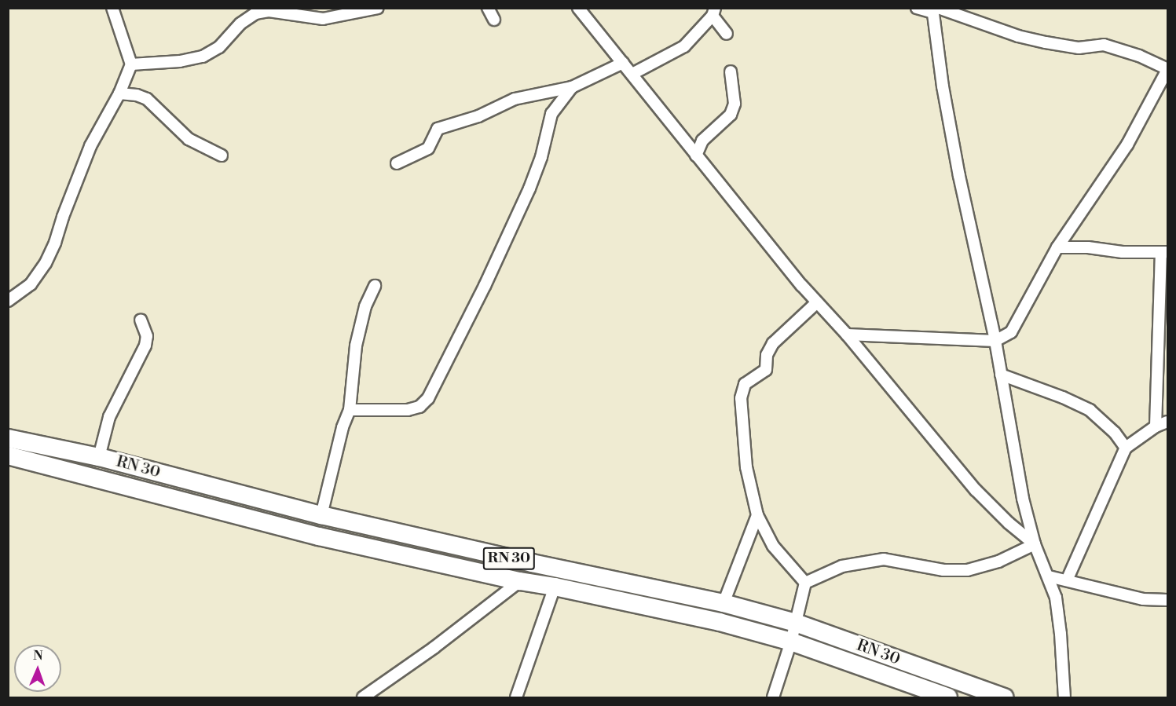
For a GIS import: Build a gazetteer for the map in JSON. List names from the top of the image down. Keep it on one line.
{"streets":{"main road":["RN 30"]},"north":"top"}
